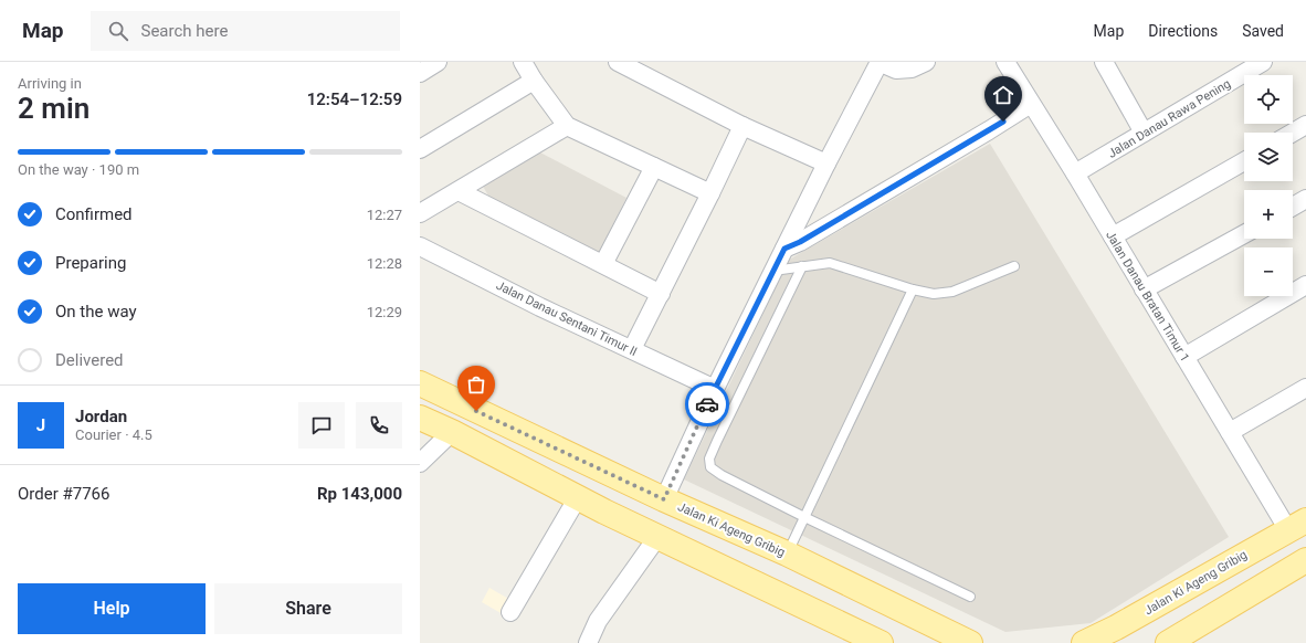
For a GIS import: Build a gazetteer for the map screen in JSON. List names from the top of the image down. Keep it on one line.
{"streets":{"main road":["Jalan Ki Ageng Gribig"],"street":["Jalan Danau Rawa Pening","Jalan Danau Bratan Timur 1","Jalan Danau Sentani Timur II"]},"crossings":[["Jalan Danau Rawa Pening","Jalan Danau Bratan Timur 1"],["Jalan Danau Bratan Timur 1","Jalan Ki Ageng Gribig"]],"page":{"header":"Map","search":"Search here","nav":["Map","Directions","Saved"],"heading":["2 min","Arriving in","12:54–12:59"],"panel":["Jordan","Courier · 4.5","Order #7766","Rp 143,000"],"map_buttons":["+","−"],"bar":"On the way · 190 m","list":[["Confirmed","12:27"],["Preparing","12:28"],["On the way","12:29"],"Delivered"],"round":"J","buttons":["Help","Share"]}}
